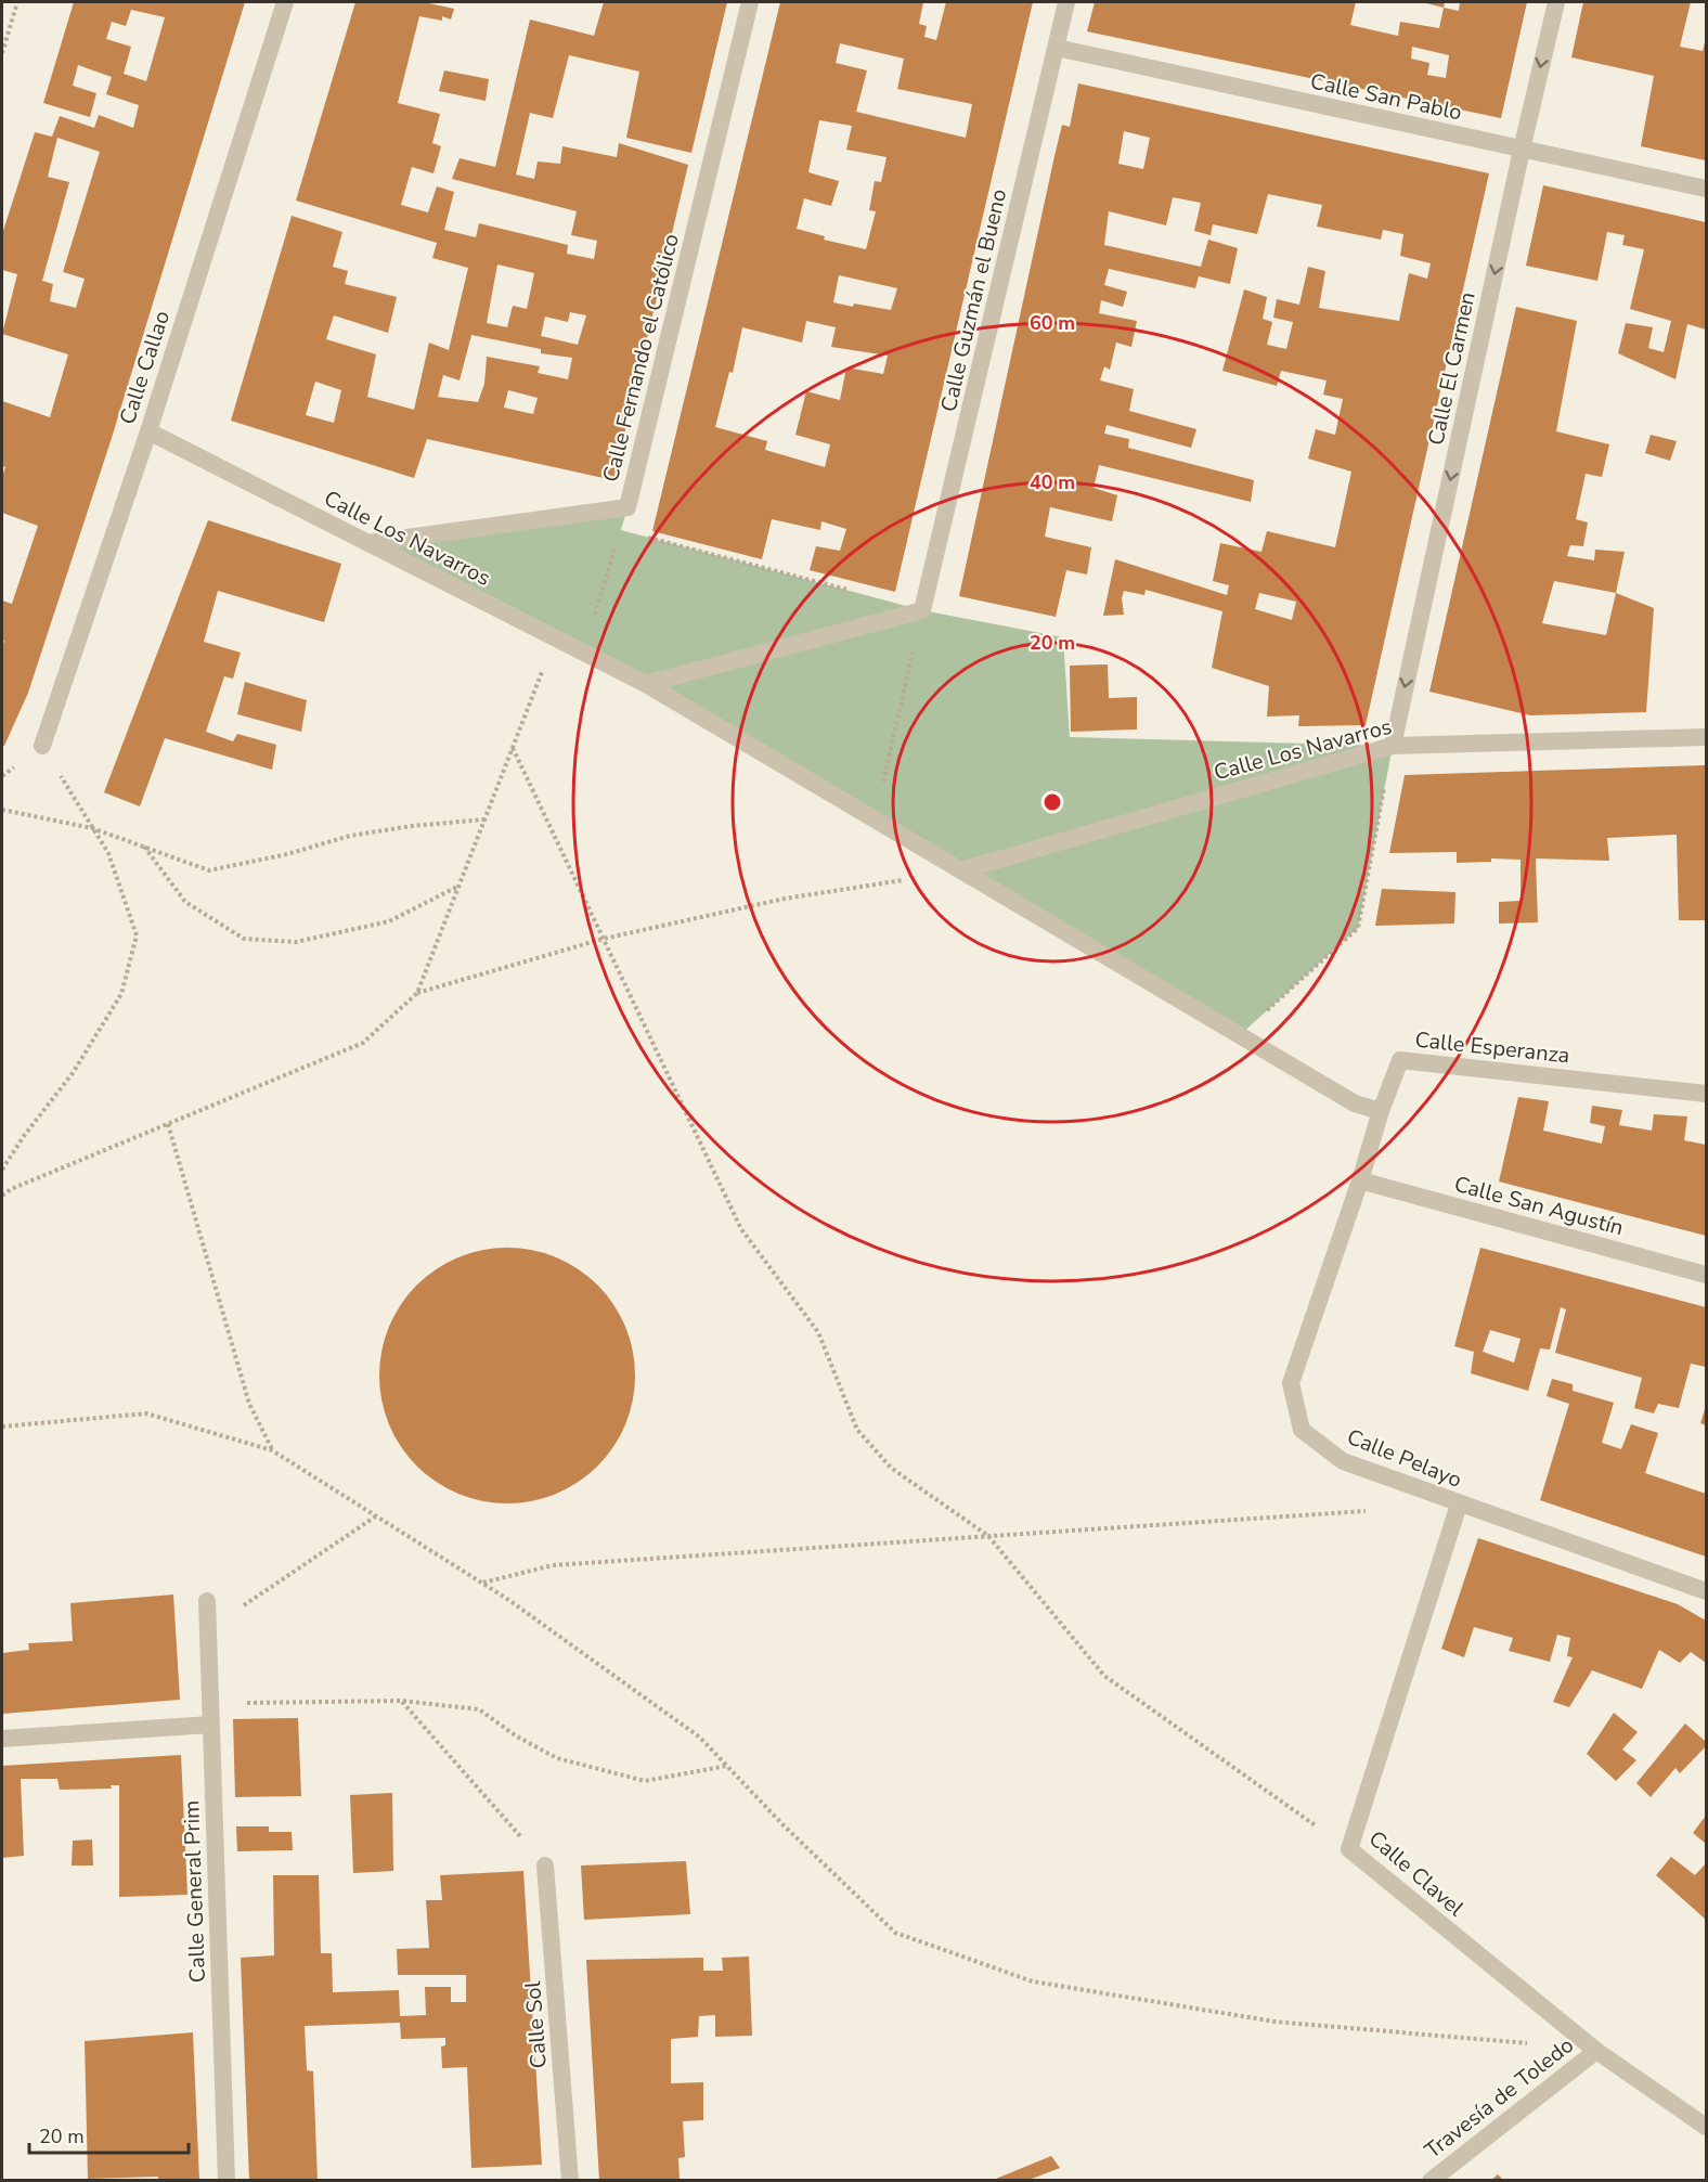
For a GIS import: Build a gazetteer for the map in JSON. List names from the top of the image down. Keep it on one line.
{"streets":{"street":["Calle San Pablo","Calle Guzmán el Bueno","Calle Fernando el Católico","Calle Callao","Calle El Carmen","Calle Los Navarros","Calle Esperanza","Calle San Agustín","Calle Pelayo","Calle Clavel","Calle General Prim","Calle Sol","Travesía de Toledo"]},"crossings":[["Calle San Pablo","Calle Guzmán el Bueno"],["Calle San Pablo","Calle El Carmen"],["Calle Fernando el Católico","Calle Los Navarros"],["Calle Callao","Calle Los Navarros"],["Calle El Carmen","Calle Los Navarros"],["Calle Los Navarros","Calle Esperanza"],["Calle Esperanza","Calle San Agustín"],["Calle Esperanza","Calle Pelayo"],["Calle San Agustín","Calle Pelayo"],["Calle Pelayo","Calle Clavel"],["Calle Clavel","Travesía de Toledo"]],"one_way":["Calle El Carmen"],"scale_bar":"20 m","rings":["60 m","40 m","20 m"]}
